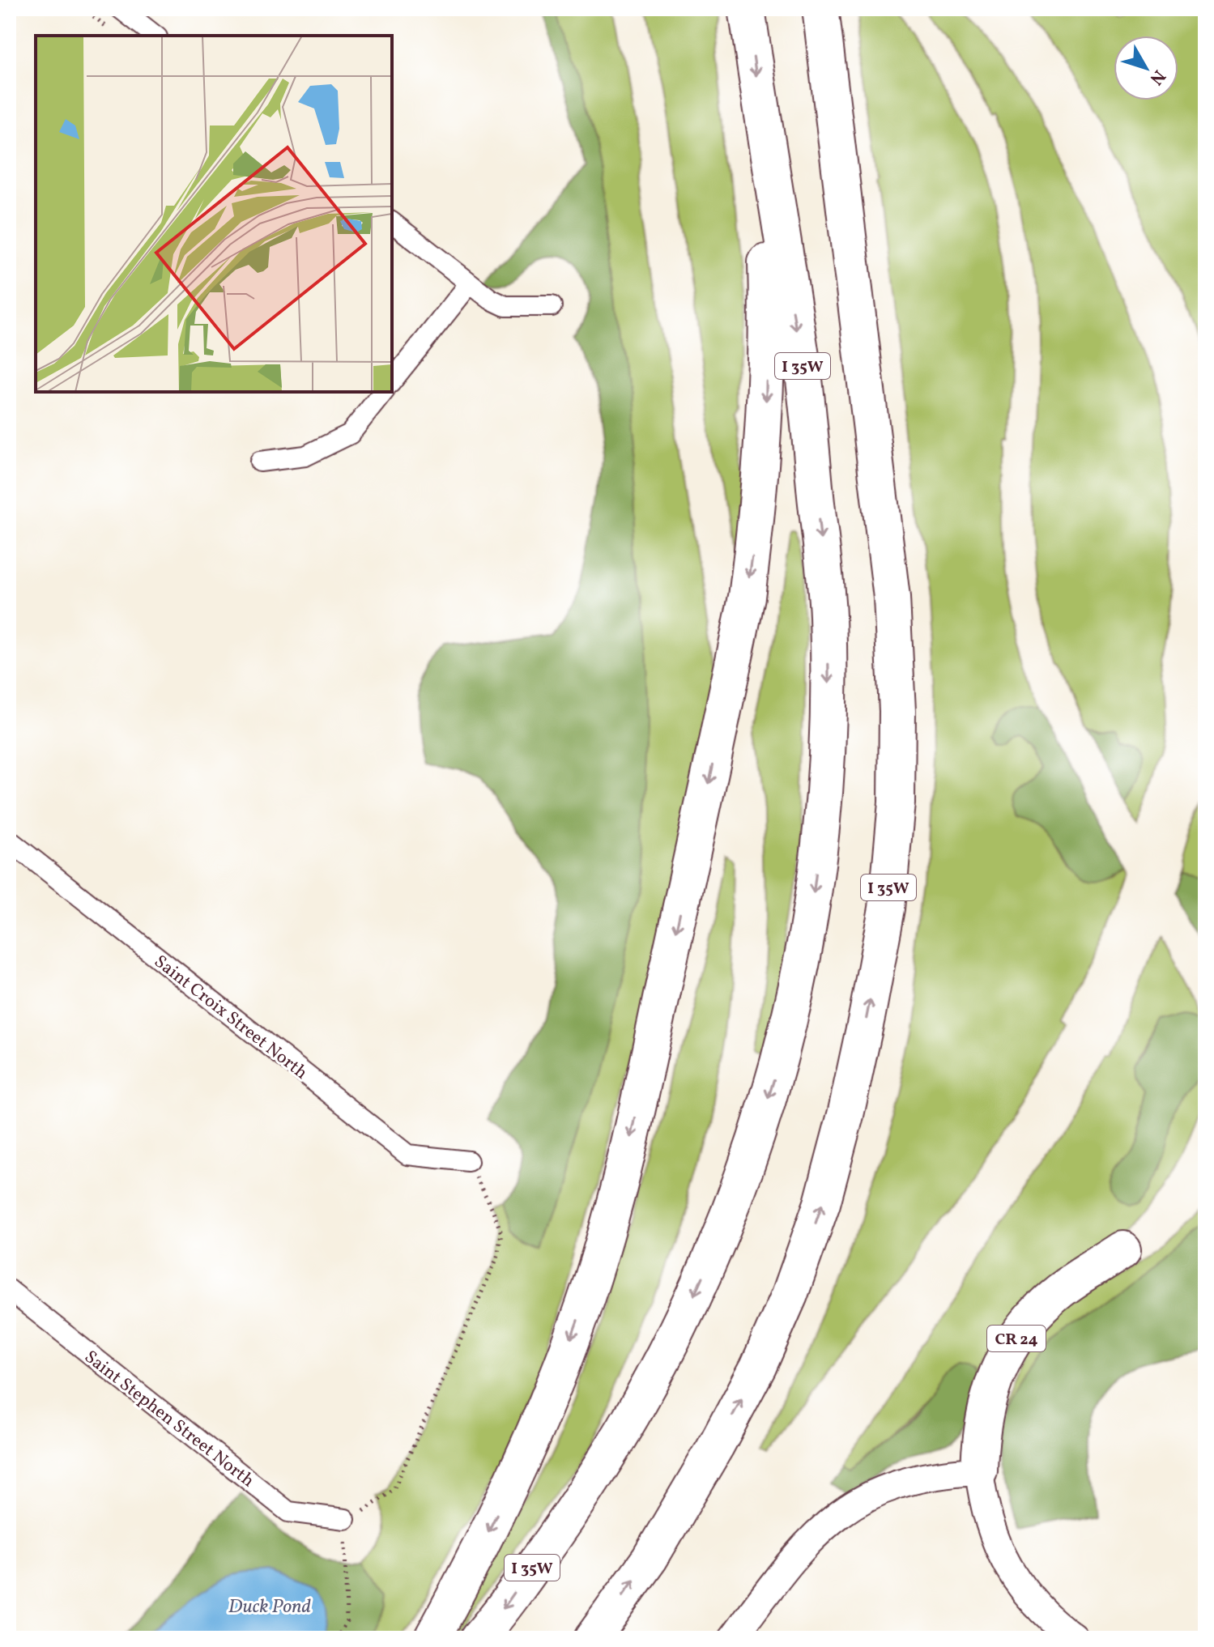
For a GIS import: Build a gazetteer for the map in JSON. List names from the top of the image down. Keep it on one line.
{"streets":{"highway":["I 35W","CR 24"],"street":["Saint Croix Street North","Saint Stephen Street North"]},"water":["Duck Pond"],"north":"bottom right"}
